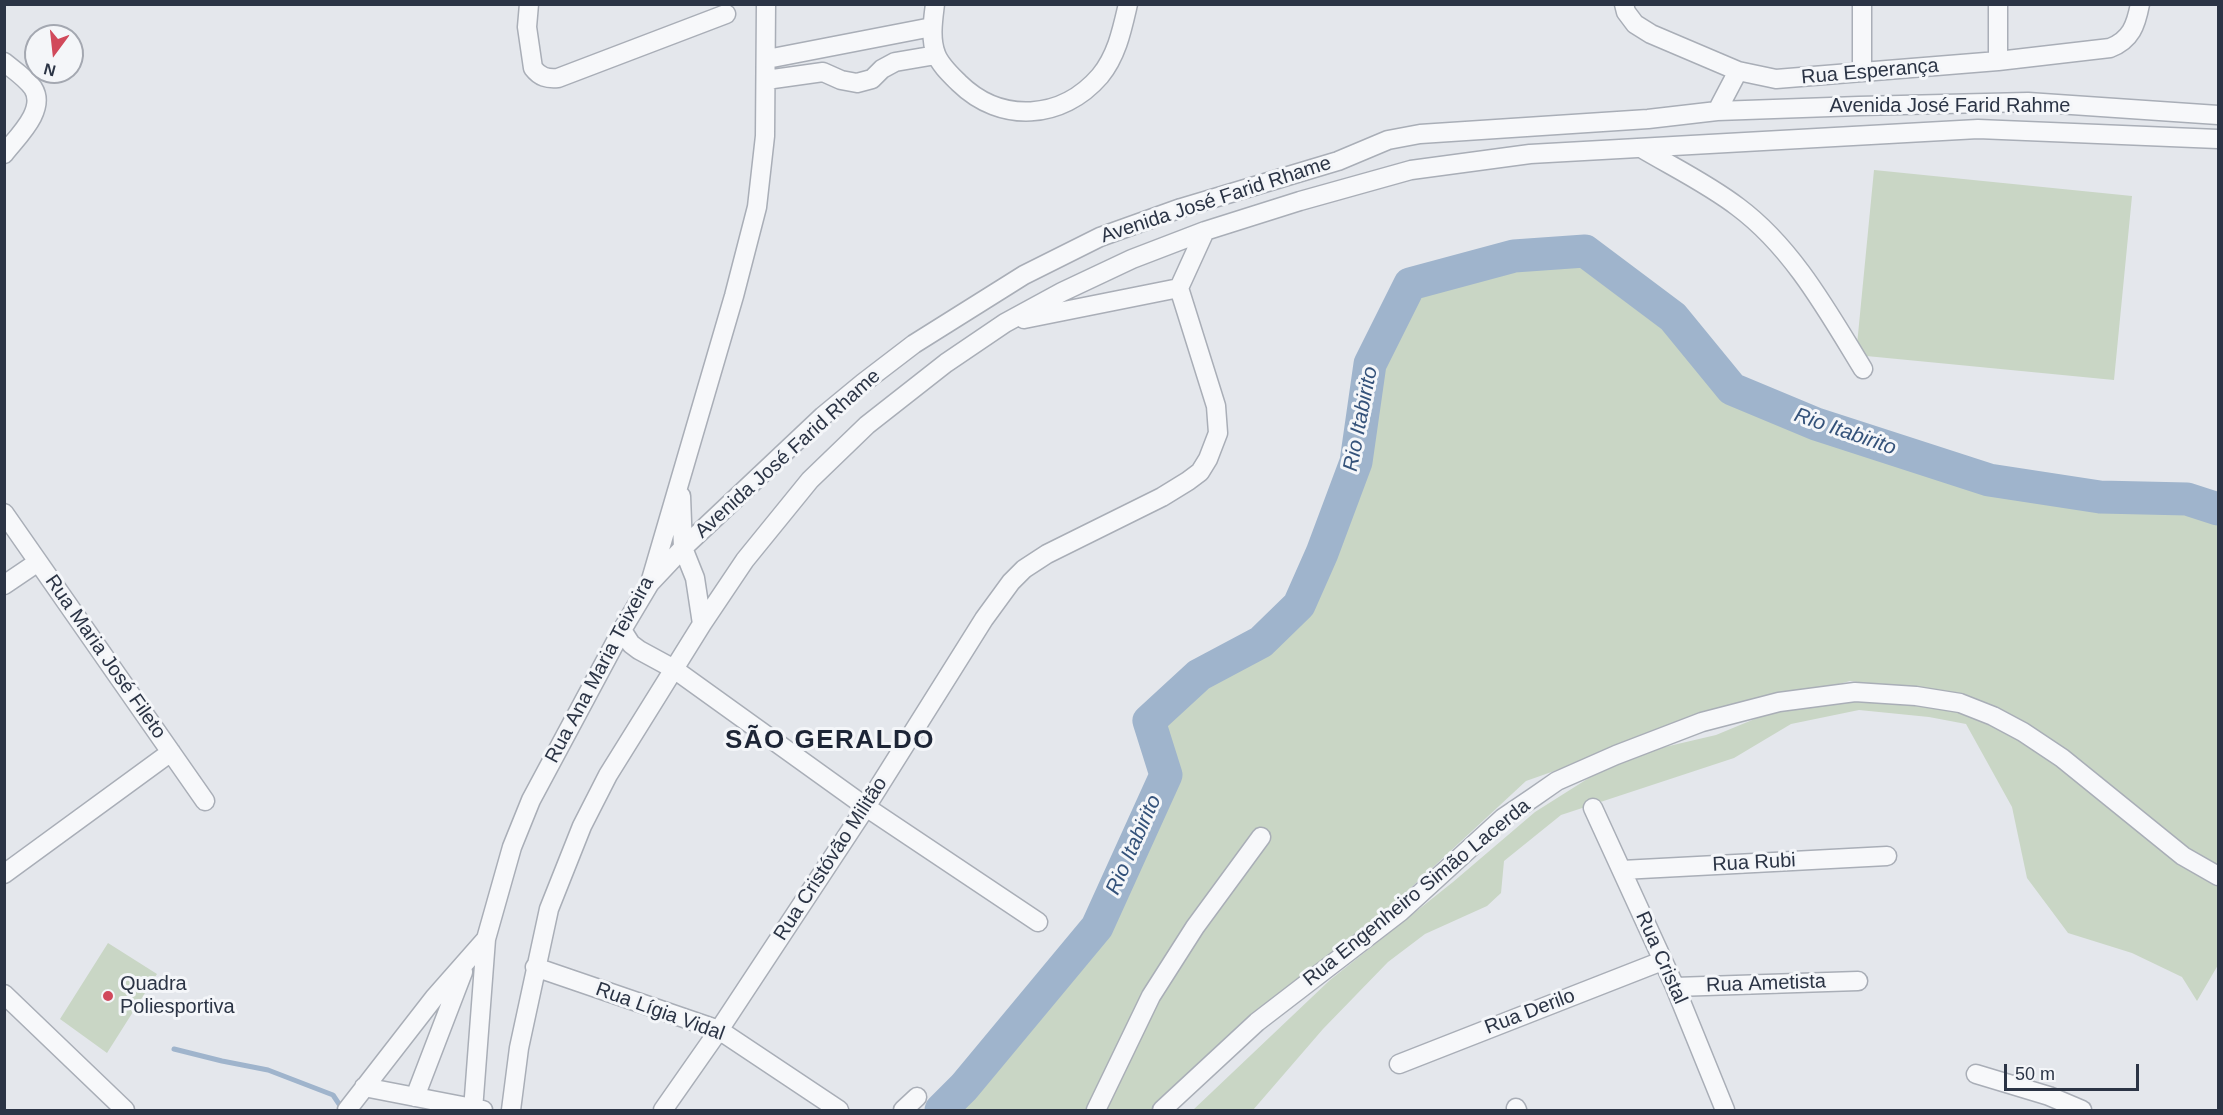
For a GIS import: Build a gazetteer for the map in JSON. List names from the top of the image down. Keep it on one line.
{"streets":{"street":["Rua Esperança","Avenida José Farid Rahme","Avenida José Farid Rhame","Rua Maria José Fileto","Rua Ana Maria Teixeira","Rua Cristóvão Militão","Rua Rubi","Rua Engenheiro Simão Lacerda","Rua Cristal","Rua Ametista","Rua Lígia Vidal","Rua Derilo"]},"crossings":[["Avenida José Farid Rahme","Avenida José Farid Rhame"],["Avenida José Farid Rhame","Rua Ana Maria Teixeira"],["Rua Cristóvão Militão","Rua Lígia Vidal"],["Rua Rubi","Rua Cristal"],["Rua Cristal","Rua Ametista"],["Rua Cristal","Rua Derilo"]],"districts":["SÃO GERALDO"],"water":["Rio Itabirito"],"places":["Quadra Poliesportiva"],"scale_bar":"50 m","north":"bottom"}
